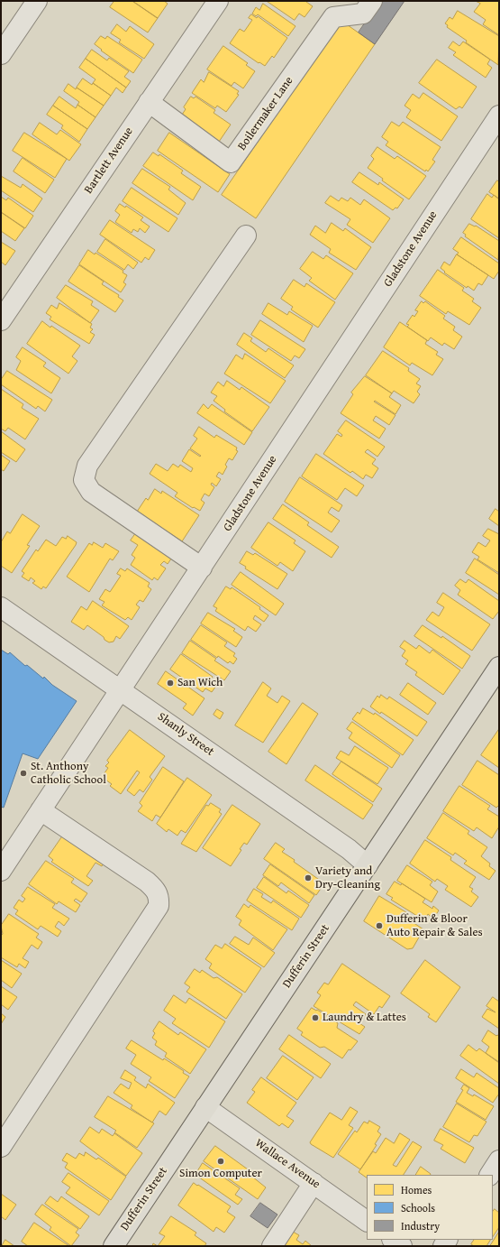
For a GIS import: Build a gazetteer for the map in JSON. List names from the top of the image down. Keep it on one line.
{"streets":{"main road":["Dufferin Street"],"street":["Boilermaker Lane","Bartlett Avenue","Gladstone Avenue","Shanly Street","Wallace Avenue"]},"crossings":[["Boilermaker Lane","Bartlett Avenue"],["Gladstone Avenue","Shanly Street"],["Shanly Street","Dufferin Street"],["Dufferin Street","Wallace Avenue"]],"places":["San Wich","St. Anthony Catholic School","Variety and Dry-Cleaning","Dufferin & Bloor Auto Repair & Sales","Laundry & Lattes","Simon Computer"],"legend":["Homes","Schools","Industry"]}
